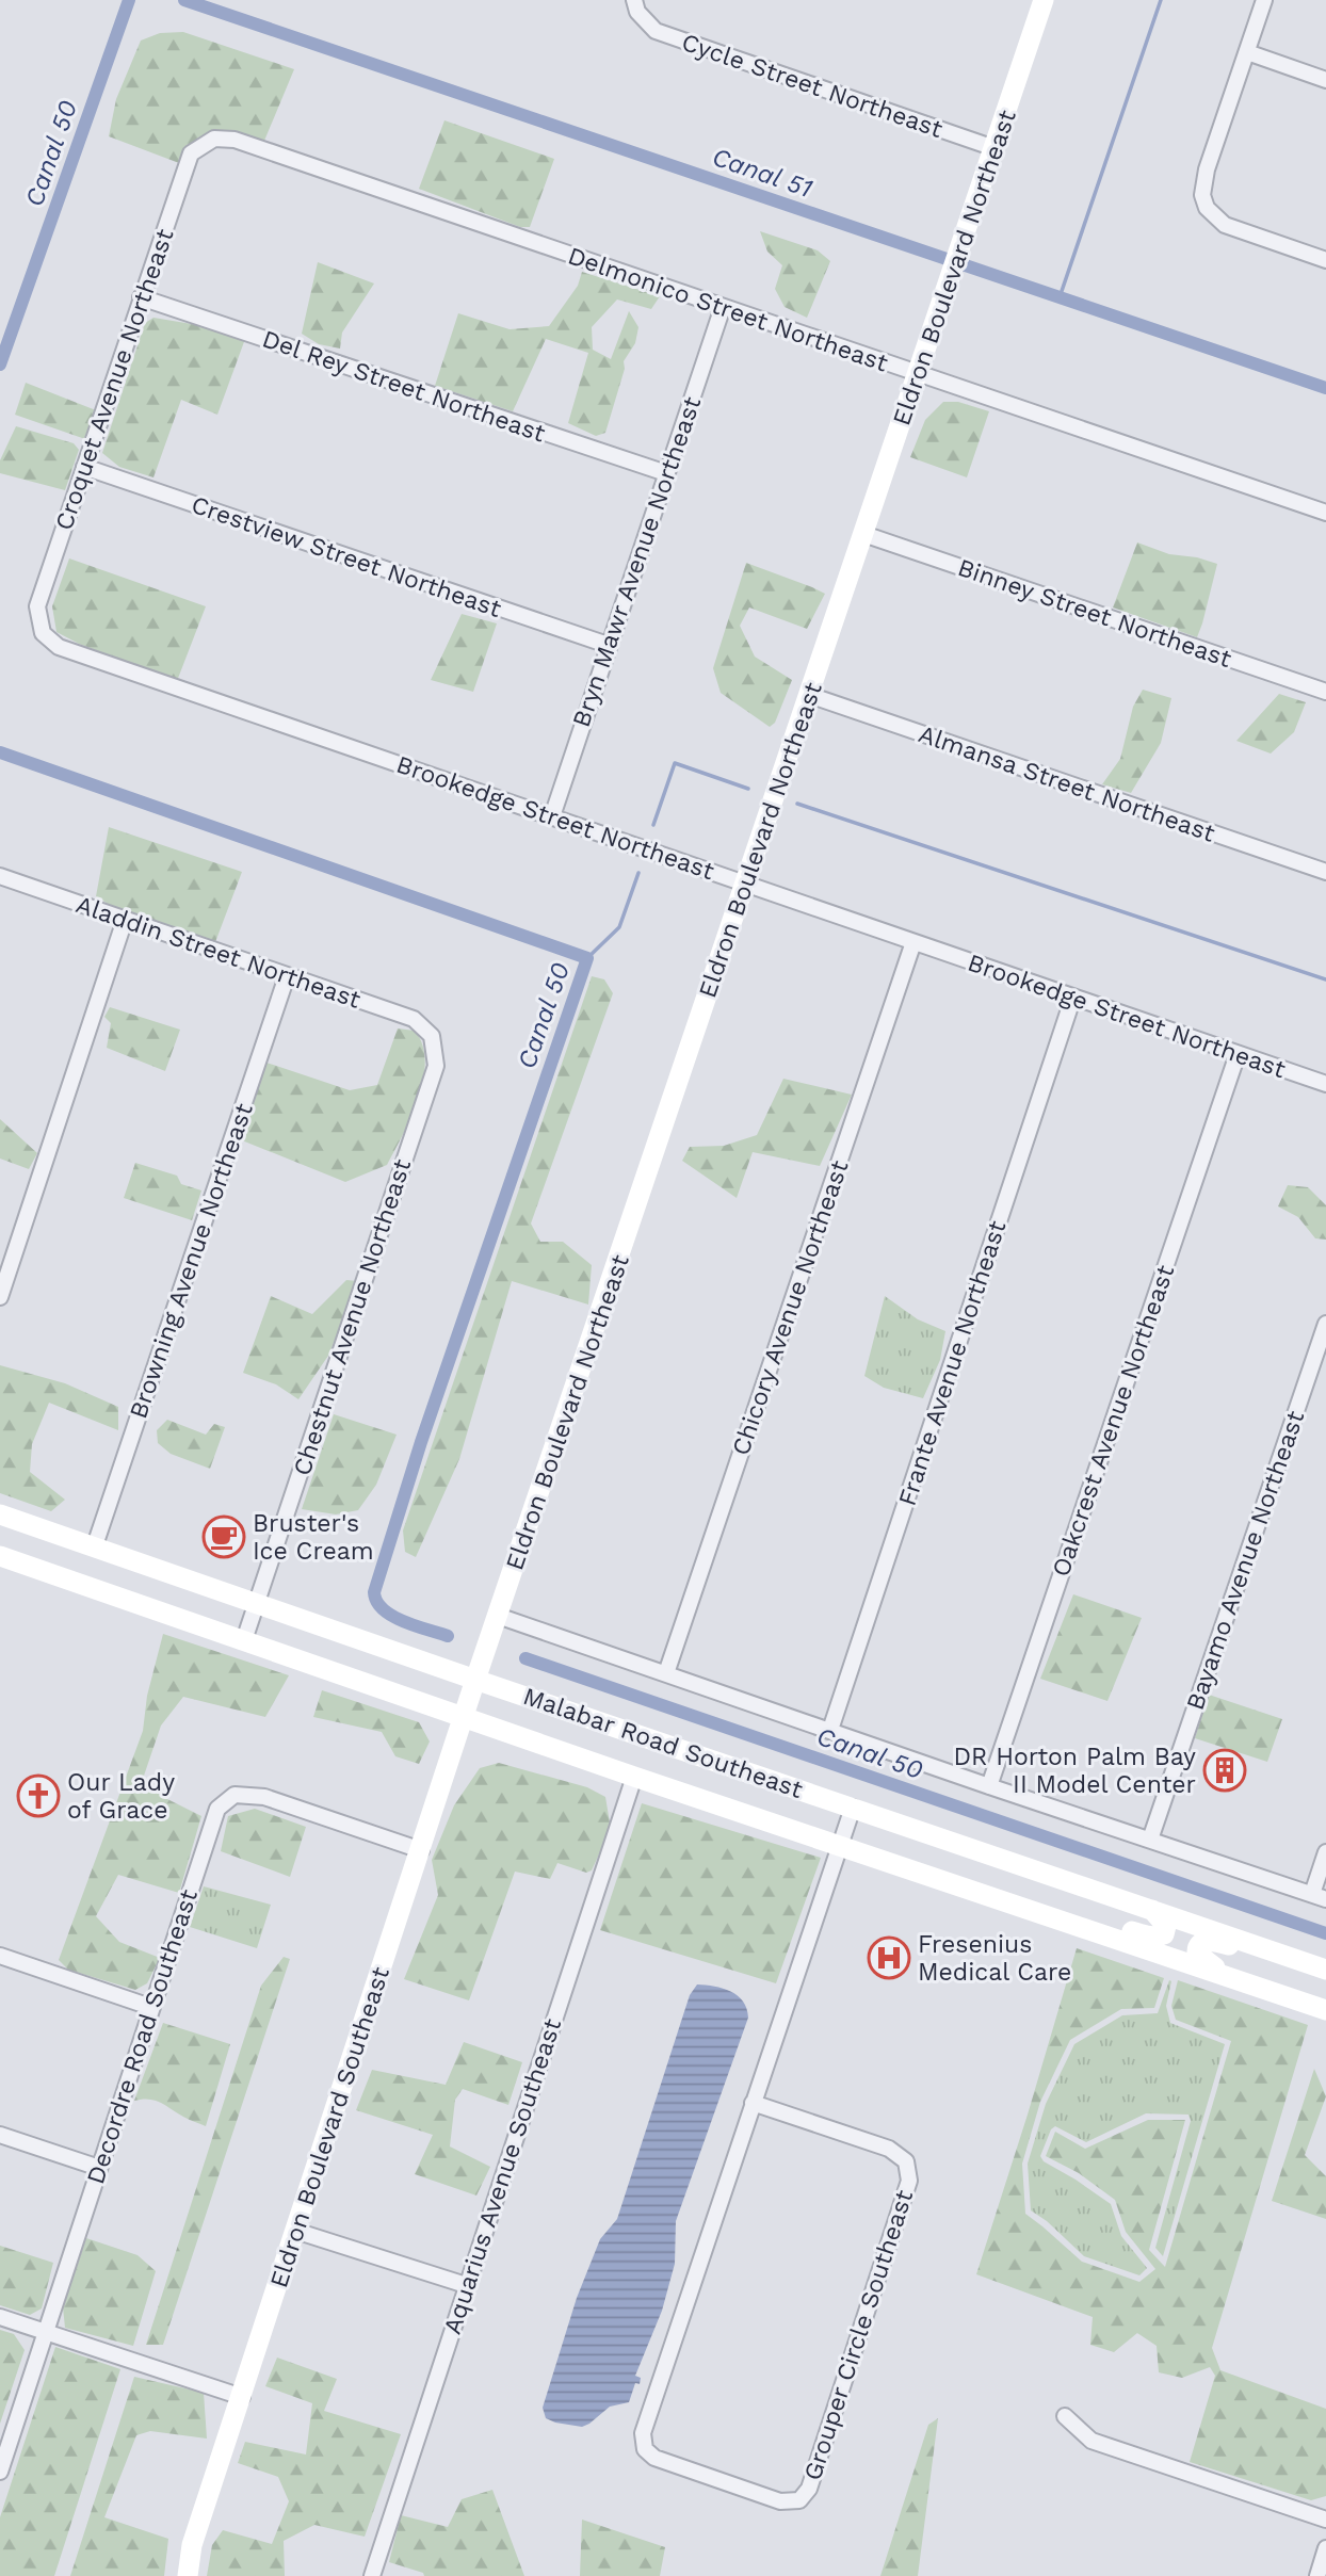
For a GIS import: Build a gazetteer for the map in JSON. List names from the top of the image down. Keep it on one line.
{"streets":{"main road":["Eldron Boulevard Northeast","Malabar Road Southeast","Eldron Boulevard Southeast"],"street":["Cycle Street Northeast","Delmonico Street Northeast","Croquet Avenue Northeast","Del Rey Street Northeast","Crestview Street Northeast","Bryn Mawr Avenue Northeast","Binney Street Northeast","Almansa Street Northeast","Brookedge Street Northeast","Aladdin Street Northeast","Browning Avenue Northeast","Chicory Avenue Northeast","Chestnut Avenue Northeast","Frante Avenue Northeast","Oakcrest Avenue Northeast","Bayamo Avenue Northeast","Decordre Road Southeast","Aquarius Avenue Southeast","Grouper Circle Southeast"]},"crossings":[["Cycle Street Northeast","Eldron Boulevard Northeast"],["Eldron Boulevard Northeast","Delmonico Street Northeast"],["Eldron Boulevard Northeast","Binney Street Northeast"],["Eldron Boulevard Northeast","Almansa Street Northeast"],["Eldron Boulevard Northeast","Brookedge Street Northeast"],["Eldron Boulevard Northeast","Malabar Road Southeast"],["Eldron Boulevard Northeast","Eldron Boulevard Southeast"],["Delmonico Street Northeast","Croquet Avenue Northeast"],["Delmonico Street Northeast","Bryn Mawr Avenue Northeast"],["Croquet Avenue Northeast","Del Rey Street Northeast"],["Croquet Avenue Northeast","Crestview Street Northeast"],["Croquet Avenue Northeast","Brookedge Street Northeast"],["Del Rey Street Northeast","Bryn Mawr Avenue Northeast"],["Crestview Street Northeast","Bryn Mawr Avenue Northeast"],["Bryn Mawr Avenue Northeast","Brookedge Street Northeast"],["Brookedge Street Northeast","Chicory Avenue Northeast"],["Brookedge Street Northeast","Frante Avenue Northeast"],["Brookedge Street Northeast","Oakcrest Avenue Northeast"],["Aladdin Street Northeast","Browning Avenue Northeast"],["Aladdin Street Northeast","Chestnut Avenue Northeast"],["Browning Avenue Northeast","Malabar Road Southeast"],["Chestnut Avenue Northeast","Malabar Road Southeast"],["Malabar Road Southeast","Eldron Boulevard Southeast"],["Malabar Road Southeast","Aquarius Avenue Southeast"],["Malabar Road Southeast","Grouper Circle Southeast"],["Decordre Road Southeast","Eldron Boulevard Southeast"]],"water":["Canal 50","Canal 51"],"places":{"cafe":["Bruster's Ice Cream"],"building":["DR Horton Palm Bay II Model Center"],"church":["Our Lady of Grace"],"hospital":["Fresenius Medical Care"]}}
